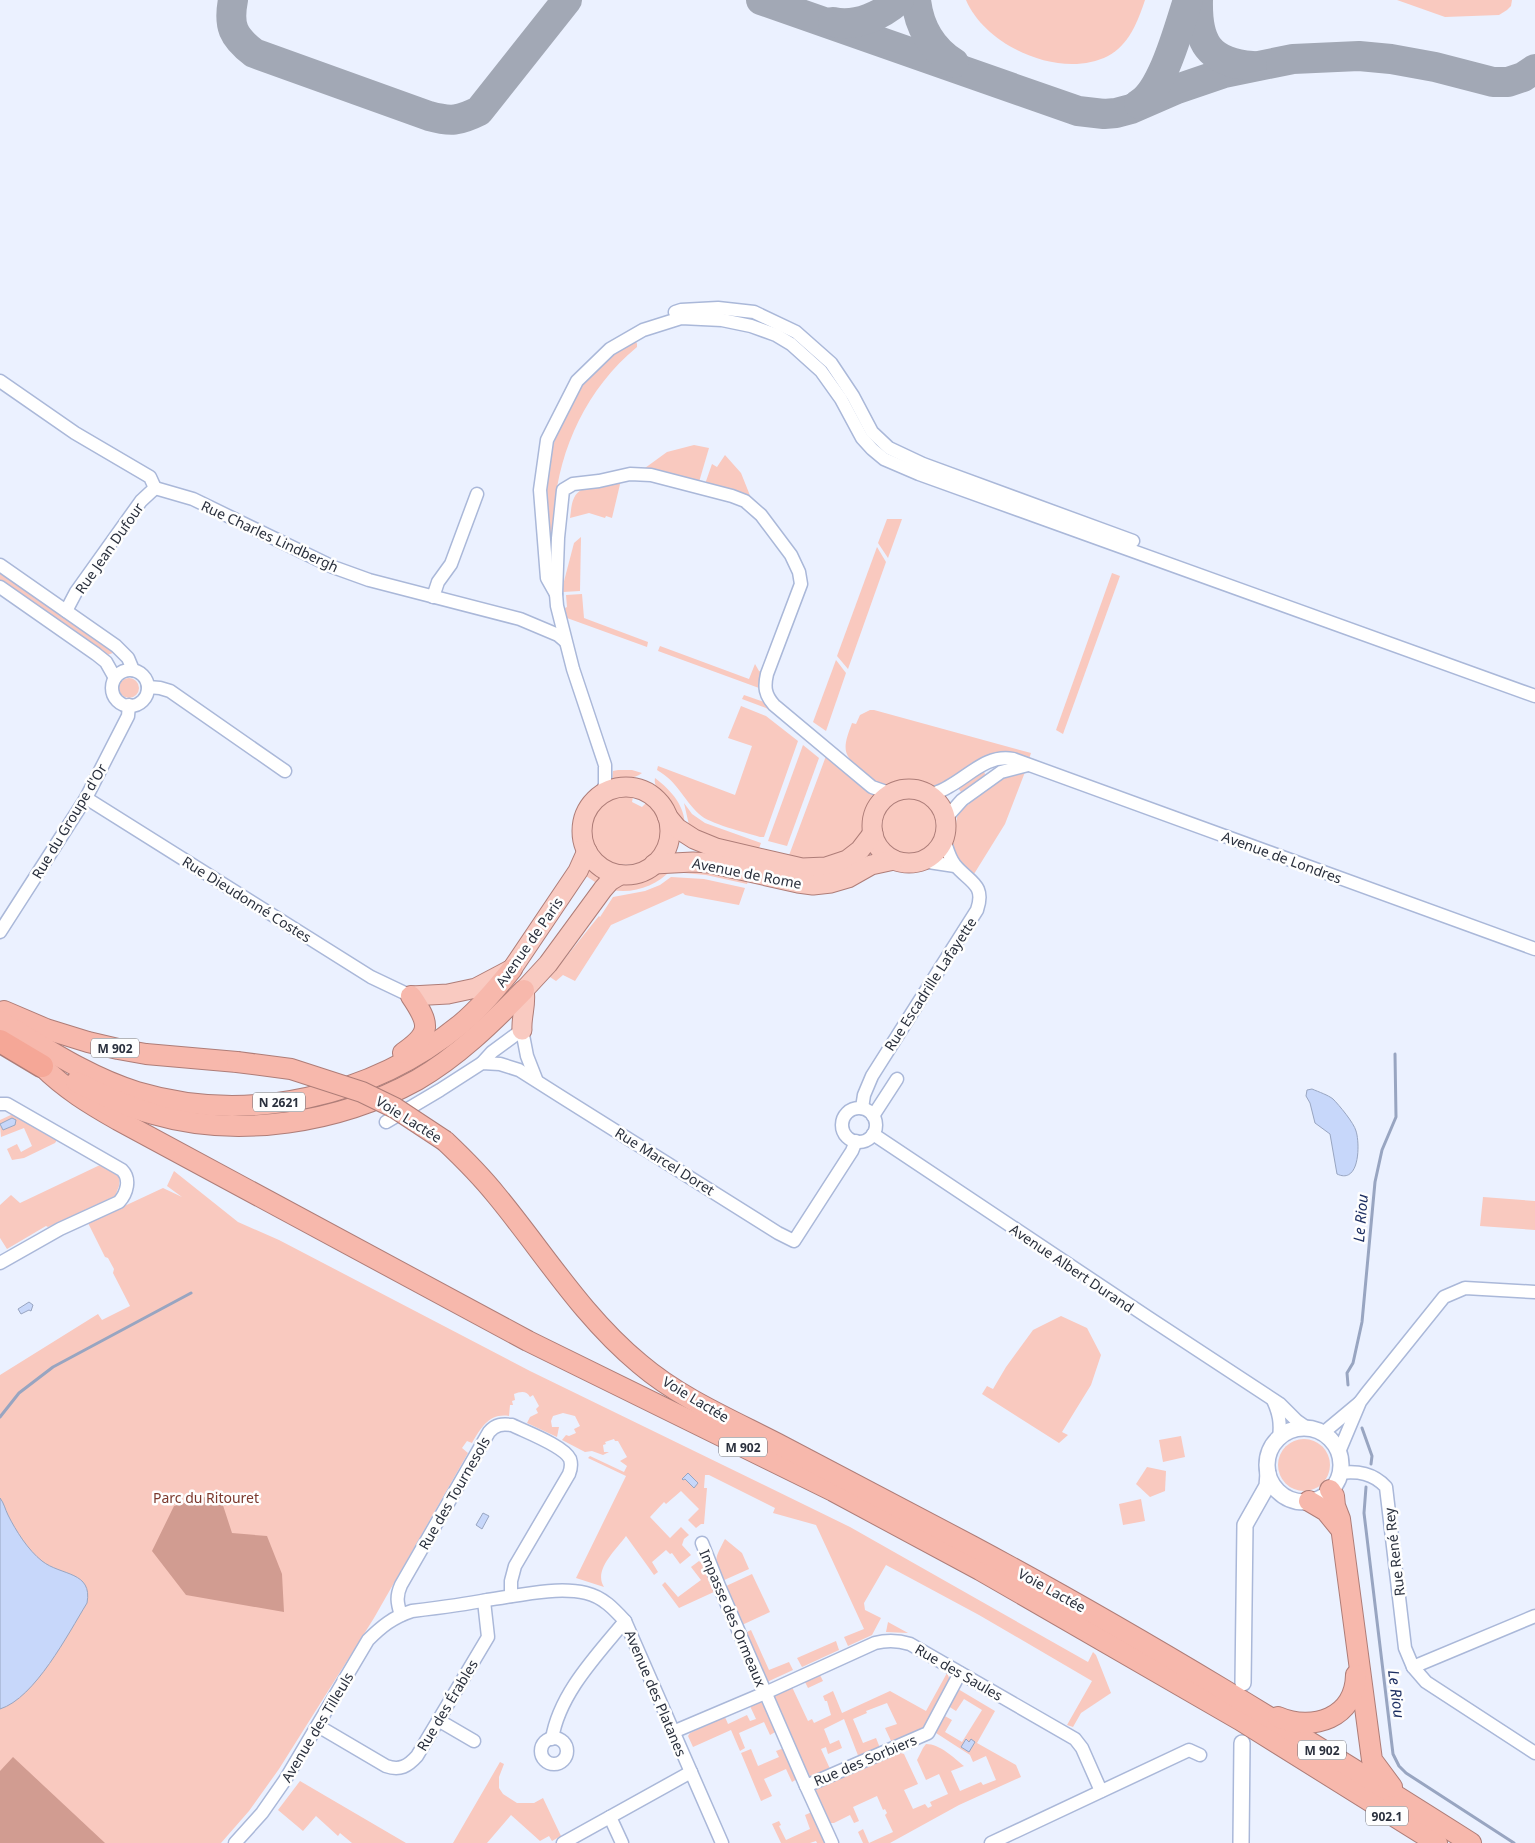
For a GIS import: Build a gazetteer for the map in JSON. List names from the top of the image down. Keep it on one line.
{"streets":{"highway":["Avenue de Paris","M 902","N 2621","Voie Lactée","902.1"],"main road":["Avenue de Rome"],"street":["Rue Charles Lindbergh","Rue Jean Dufour","Rue du Groupe d'Or","Avenue de Londres","Rue Dieudonné Costes","Rue Escadrille Lafayette","Rue Marcel Doret","Avenue Albert Durand","Rue des Tournesols","Rue René Rey","Impasse des Ormeaux","Rue des Saules","Avenue des Platanes","Rue des Érables","Avenue des Tilleuls","Rue des Sorbiers"]},"crossings":[["Rue Charles Lindbergh","Rue Jean Dufour"],["Rue du Groupe d'Or","Rue Dieudonné Costes"],["Avenue de Londres","Avenue de Rome"],["Avenue de Londres","Rue Escadrille Lafayette"],["Avenue de Rome","Avenue de Paris"],["Avenue de Rome","Rue Escadrille Lafayette"],["Avenue de Paris","Voie Lactée"],["Rue Escadrille Lafayette","Rue Marcel Doret"],["Rue Escadrille Lafayette","Avenue Albert Durand"],["Voie Lactée","902.1"],["Rue Marcel Doret","Avenue Albert Durand"],["Avenue Albert Durand","Rue René Rey"],["Rue des Tournesols","Avenue des Platanes"],["Rue des Tournesols","Avenue des Tilleuls"],["Impasse des Ormeaux","Rue des Saules"],["Impasse des Ormeaux","Rue des Sorbiers"],["Rue des Saules","Avenue des Platanes"],["Rue des Saules","Rue des Sorbiers"],["Avenue des Platanes","Rue des Érables"],["Avenue des Platanes","Avenue des Tilleuls"],["Rue des Érables","Avenue des Tilleuls"]],"water":["Le Riou"],"parks":["Parc du Ritouret"]}
